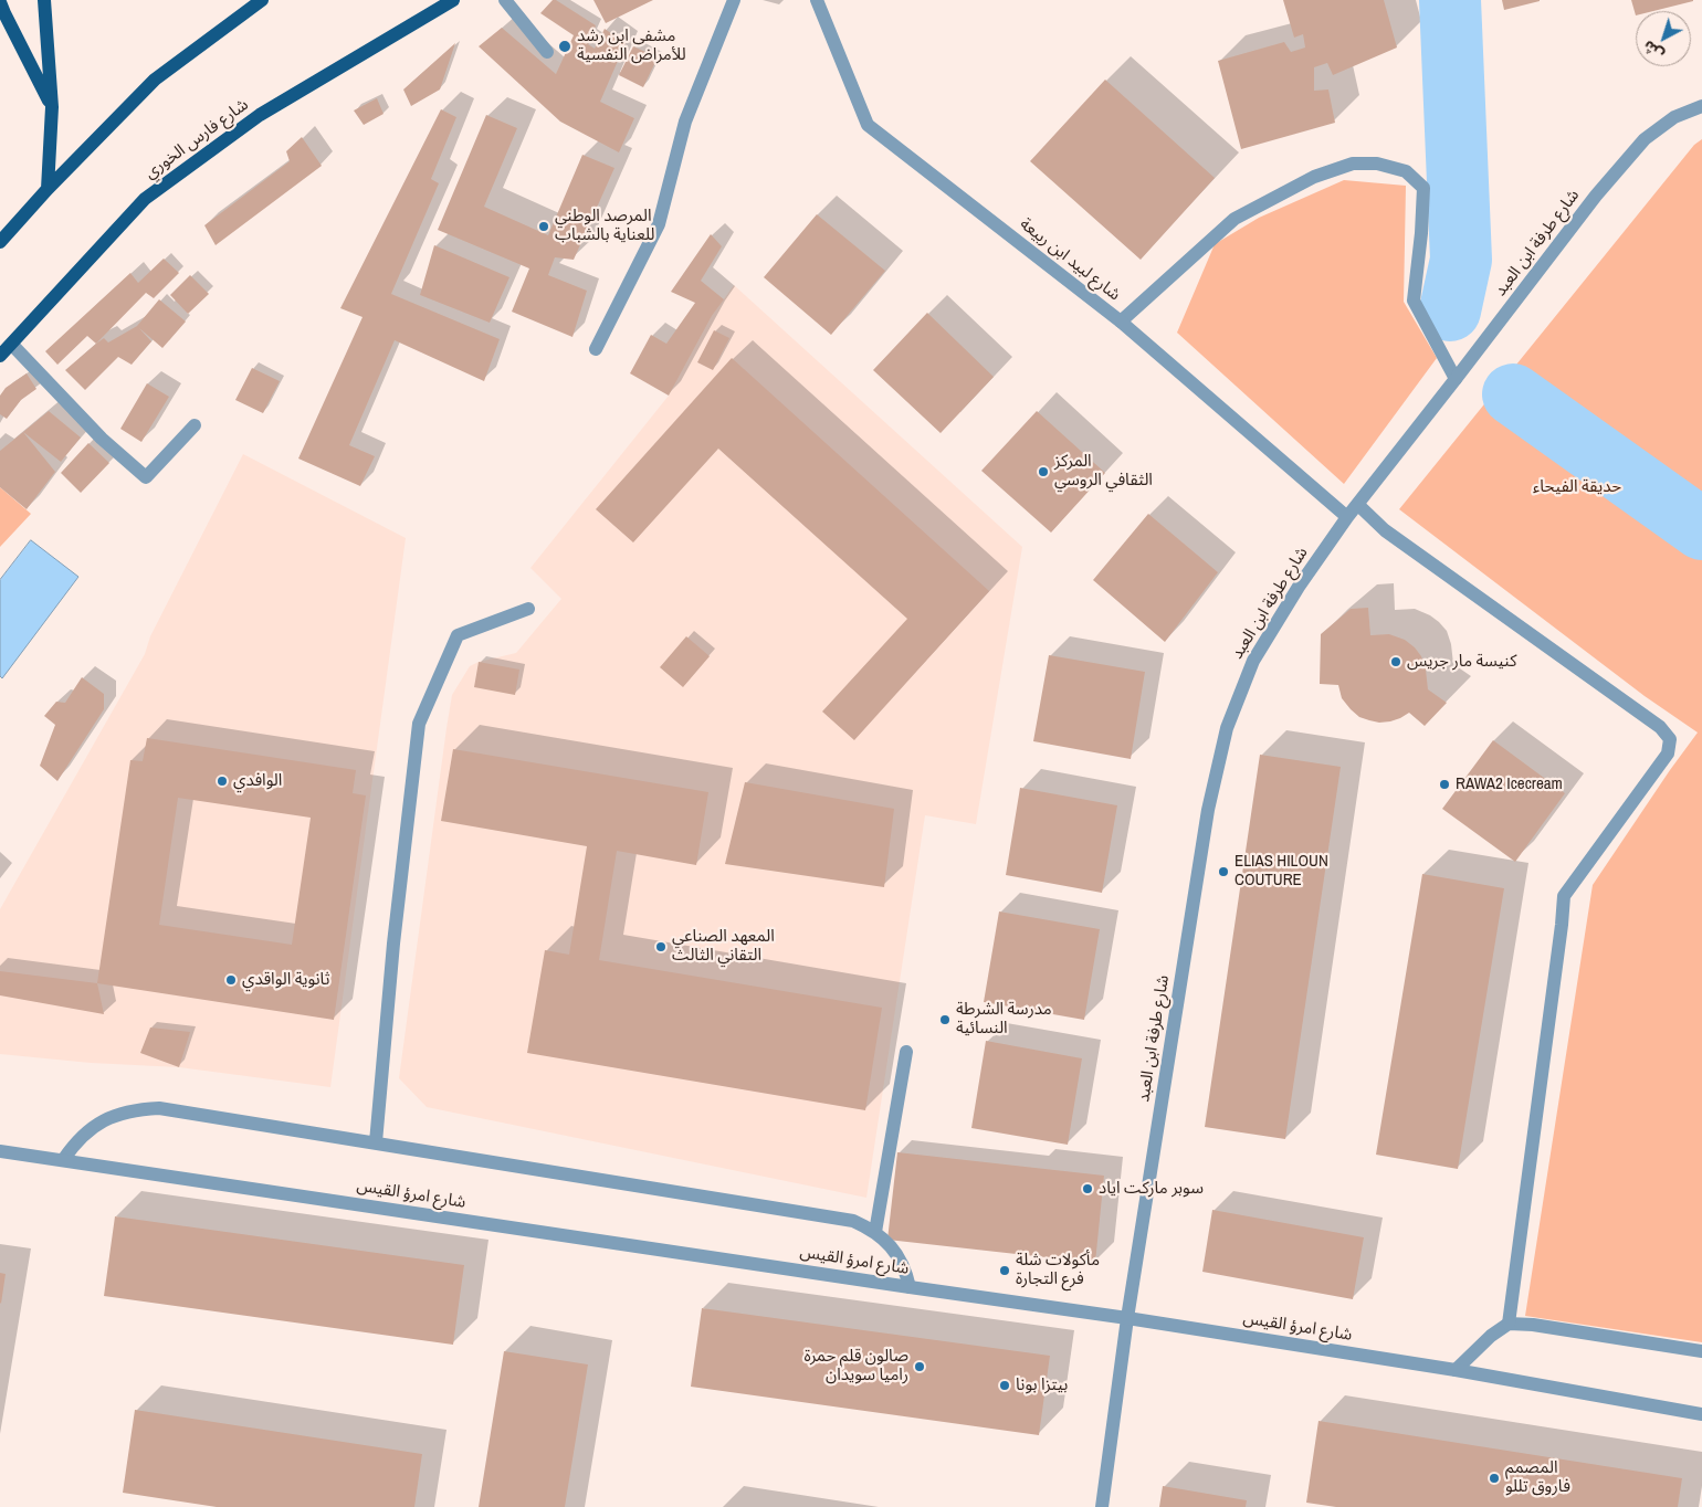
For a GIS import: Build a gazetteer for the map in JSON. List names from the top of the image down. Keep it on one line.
{"streets":{"main road":["شارع فارس الخوري"],"street":["شارع طرفة ابن العبد","شارع لبيد ابن ربيعة","شارع امرؤ القيس"]},"crossings":[["شارع طرفة ابن العبد","شارع لبيد ابن ربيعة"],["شارع طرفة ابن العبد","شارع امرؤ القيس"]],"parks":["حديقة الفيحاء"],"places":["مشفى ابن رشد للأمراض النفسية","المرصد الوطني للعناية بالشباب","المركز الثقافي الروسي","كنيسة مار جريس","الوافدي","RAWA2 Icecream","ELIAS HILOUN COUTURE","المعهد الصناعي التقاني الثالث","ثانوية الواقدي","مدرسة الشرطة النسائية","سوبر ماركت اياد","مأكولات شلة فرع التجارة","صالون قلم حمرة راميا سويدان","بيتزا بونا","المصمم فاروق تللو"],"north":"bottom left"}
